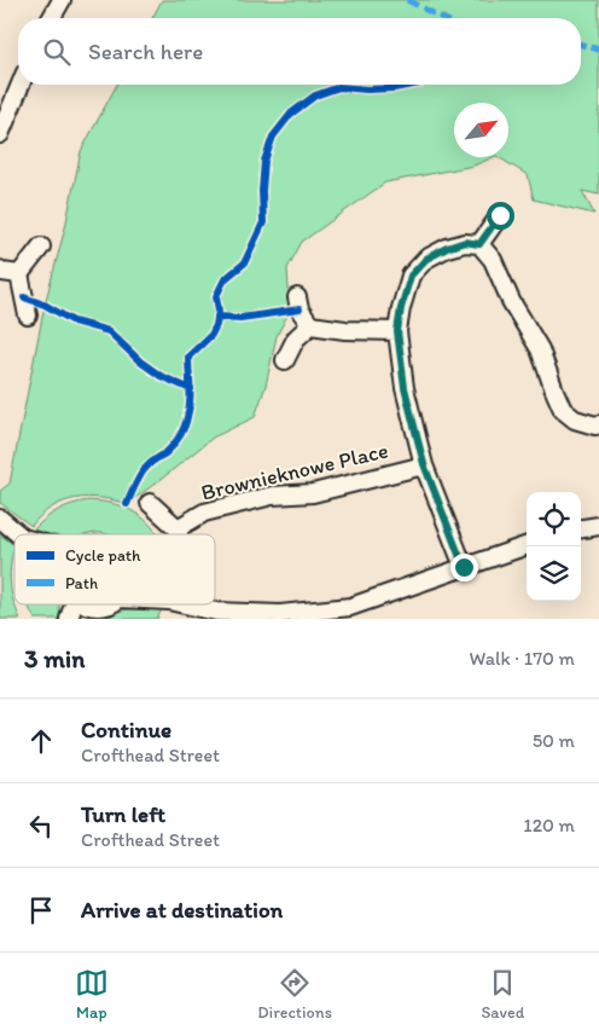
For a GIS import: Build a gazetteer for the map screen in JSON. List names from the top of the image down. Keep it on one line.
{"streets":{"street":["Brownieknowe Place"]},"legend":["Cycle path","Path"],"north":"top right","page":{"search":"Search here","heading":["3 min","Walk · 170 m"],"list":[["Continue","Crofthead Street","50 m"],["Turn left","Crofthead Street","120 m"],"Arrive at destination"],"nav":["Map","Directions","Saved"]}}
